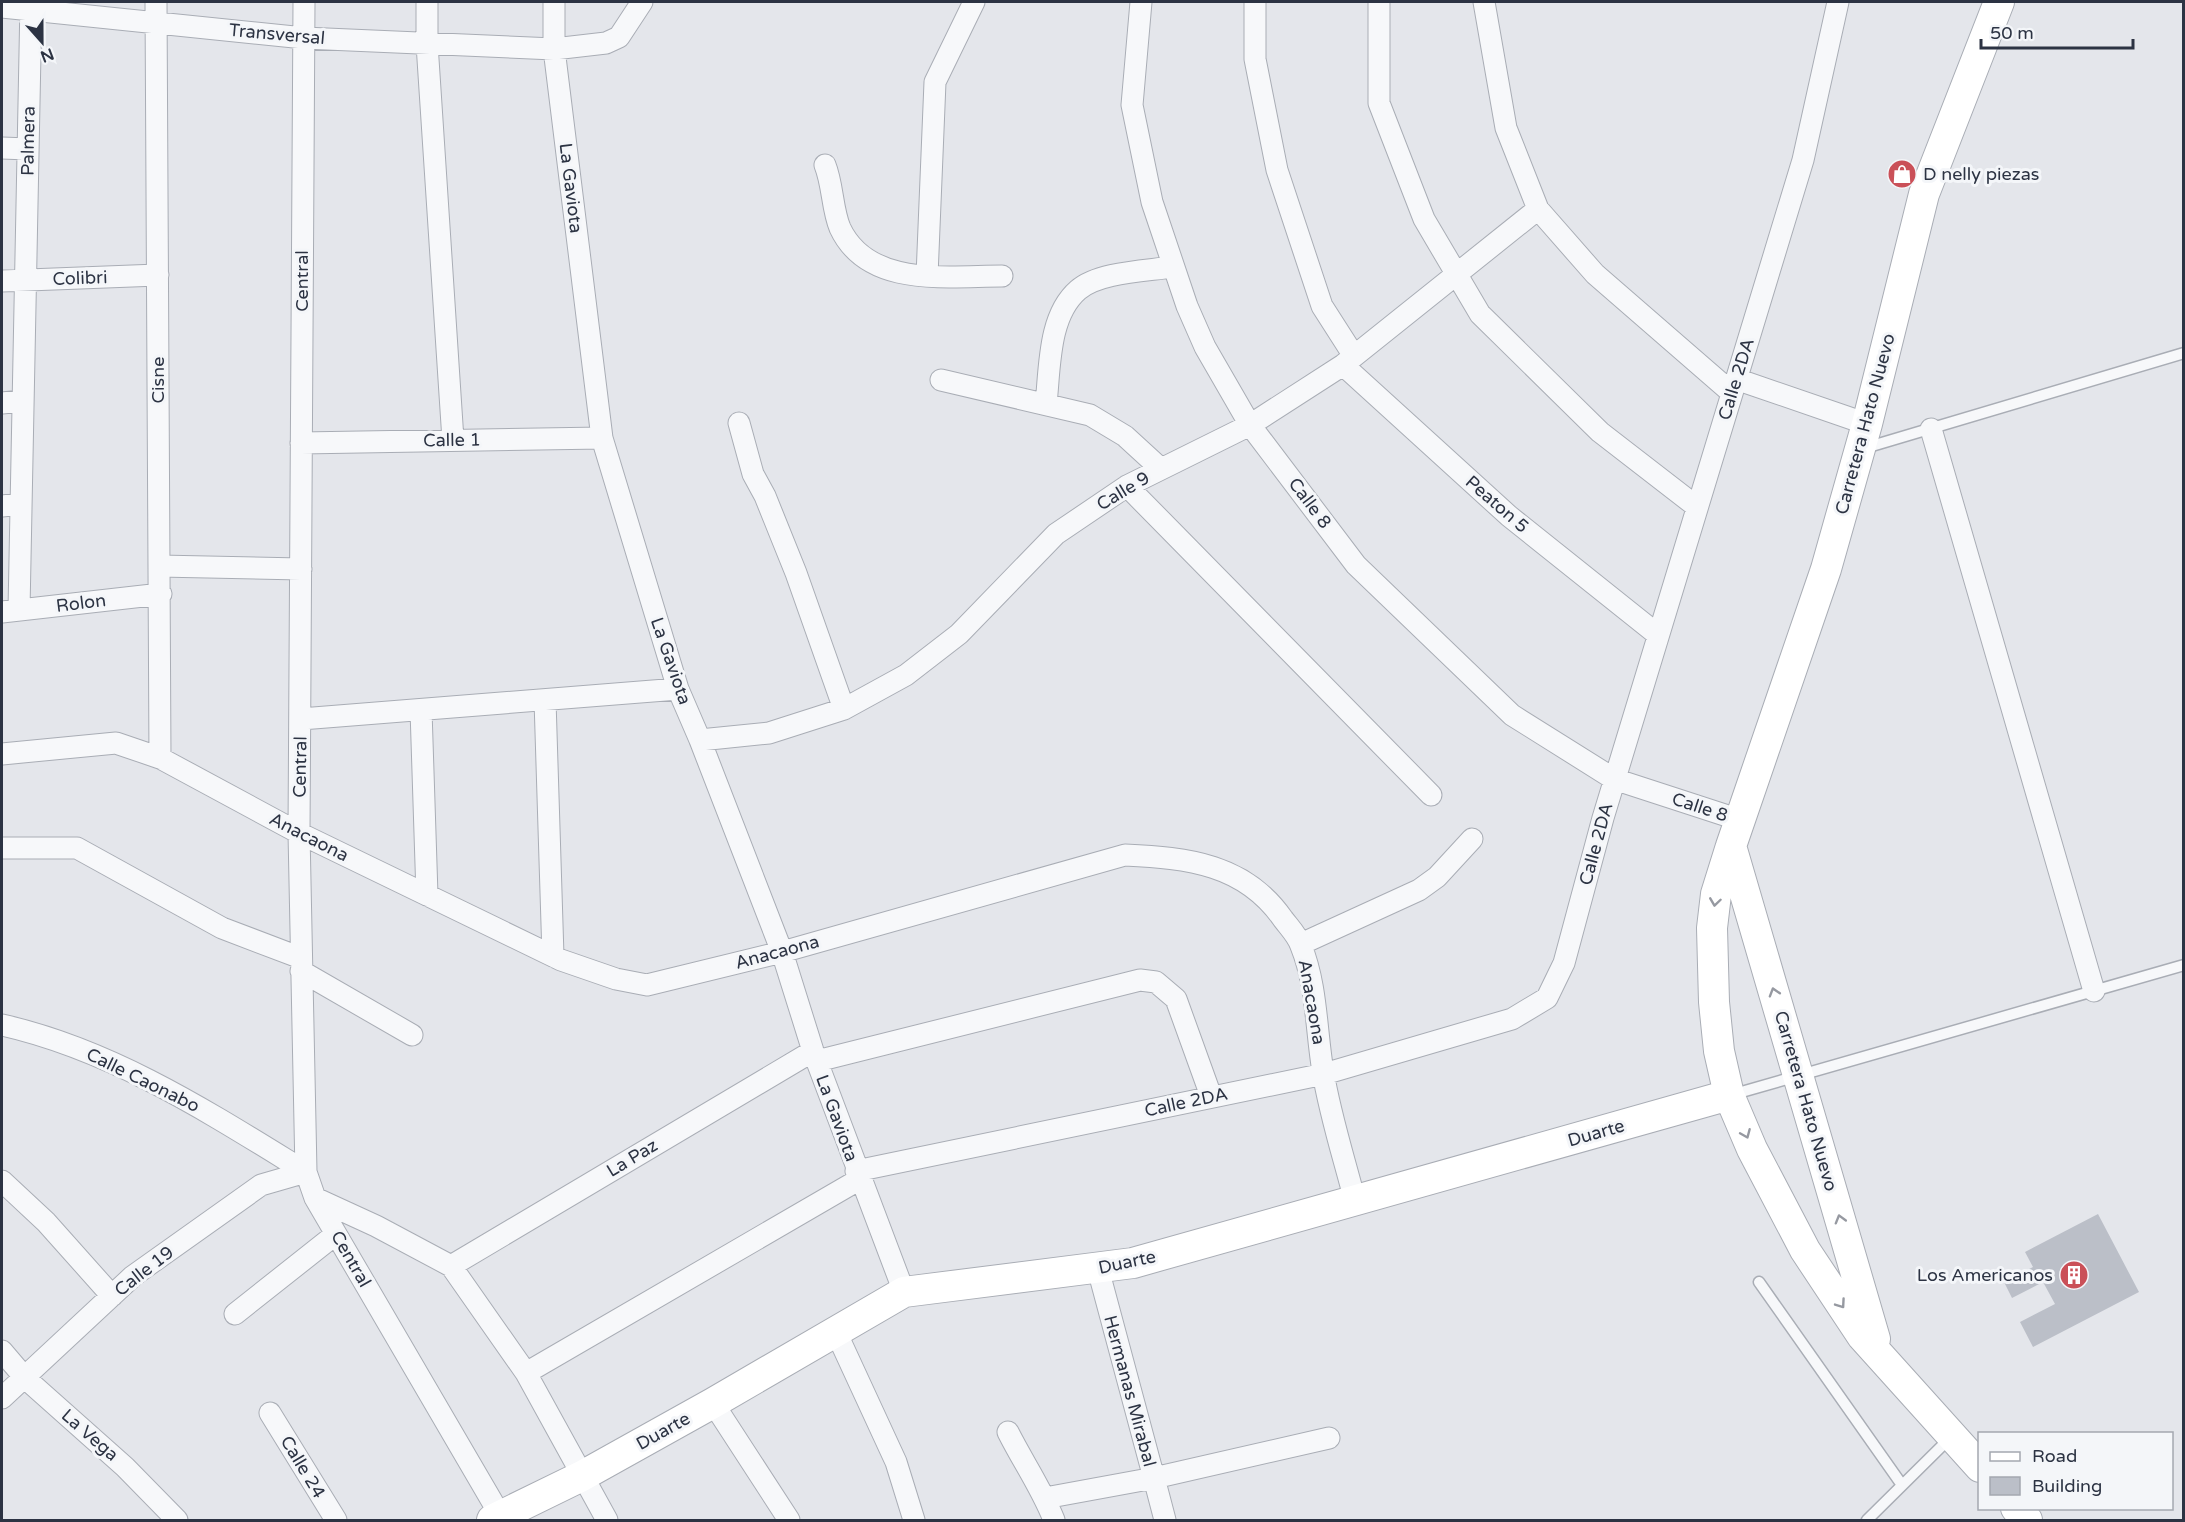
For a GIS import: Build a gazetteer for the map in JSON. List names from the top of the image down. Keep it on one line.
{"streets":{"main road":["Carretera Hato Nuevo","Duarte"],"street":["Transversal","Palmera","La Gaviota","Colibri","Central","Calle 2DA","Cisne","Calle 1","Calle 9","Calle 8","Peaton 5","Rolon","Anacaona","Calle Caonabo","La Paz","Calle 19","Hermanas Mirabal","La Vega","Calle 24"]},"crossings":[["Transversal","Palmera"],["Transversal","La Gaviota"],["Transversal","Central"],["Transversal","Cisne"],["Palmera","Colibri"],["Palmera","Rolon"],["La Gaviota","Calle 2DA"],["La Gaviota","Calle 1"],["La Gaviota","Calle 9"],["La Gaviota","Anacaona"],["La Gaviota","Duarte"],["La Gaviota","La Paz"],["Colibri","Cisne"],["Central","Calle 1"],["Central","Anacaona"],["Central","Calle Caonabo"],["Central","Duarte"],["Central","Calle 19"],["Calle 2DA","Calle 8"],["Calle 2DA","Peaton 5"],["Calle 2DA","Anacaona"],["Calle 2DA","La Paz"],["Cisne","Rolon"],["Cisne","Anacaona"],["Carretera Hato Nuevo","Calle 8"],["Carretera Hato Nuevo","Duarte"],["Calle 9","Calle 8"],["Calle 9","Peaton 5"],["Anacaona","Duarte"],["Calle Caonabo","Calle 19"],["Duarte","Hermanas Mirabal"],["Calle 19","La Vega"]],"places":{"shop":["D nelly piezas"],"building":["Los Americanos"]},"legend":["Road","Building"],"scale_bar":"50 m","north":"bottom"}
